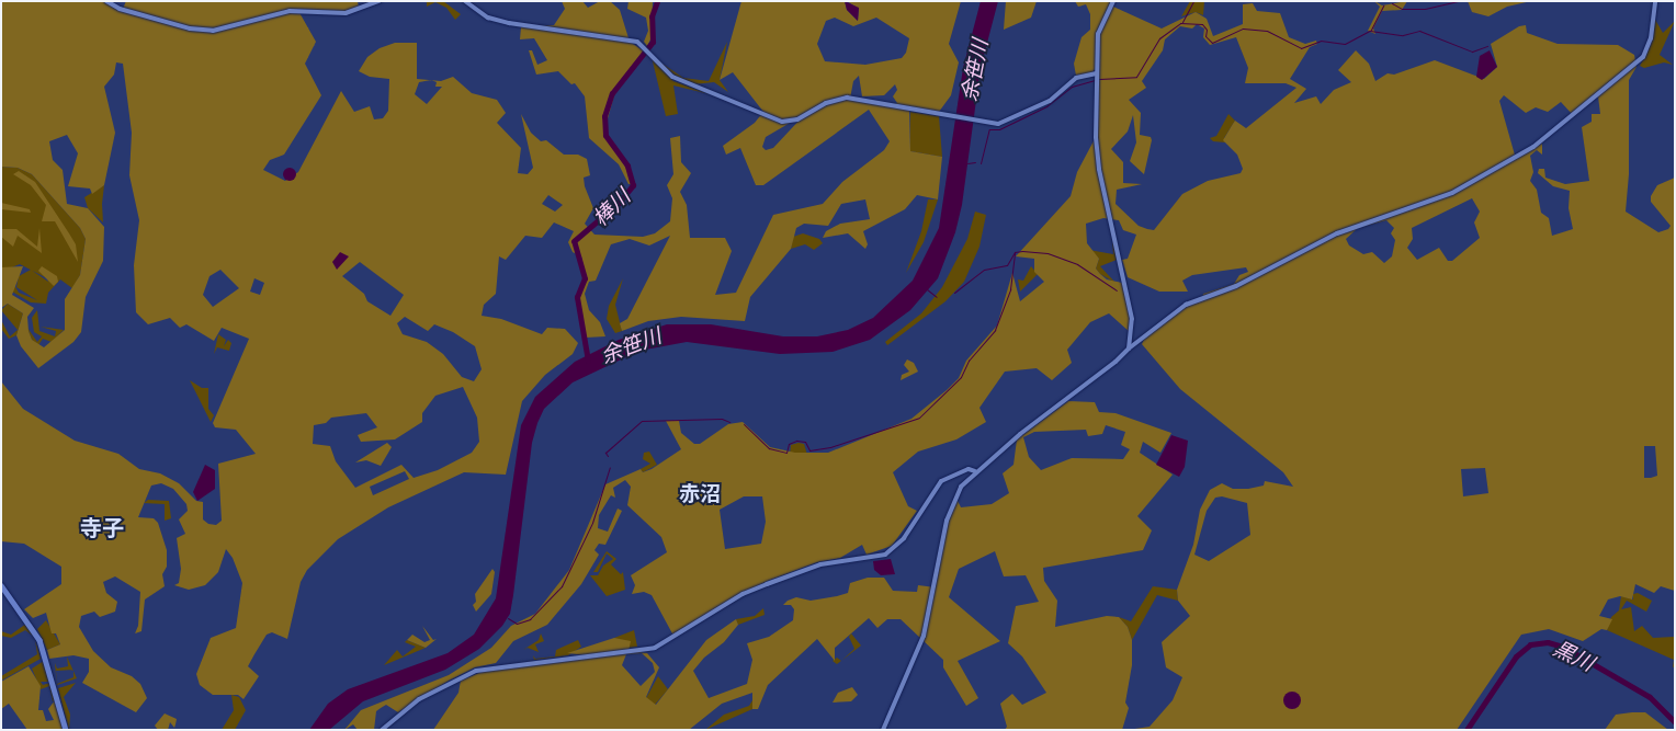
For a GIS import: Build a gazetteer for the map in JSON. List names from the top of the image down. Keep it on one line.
{"districts":["赤沼","寺子"],"water":["余笹川","棒川","黒川"]}
